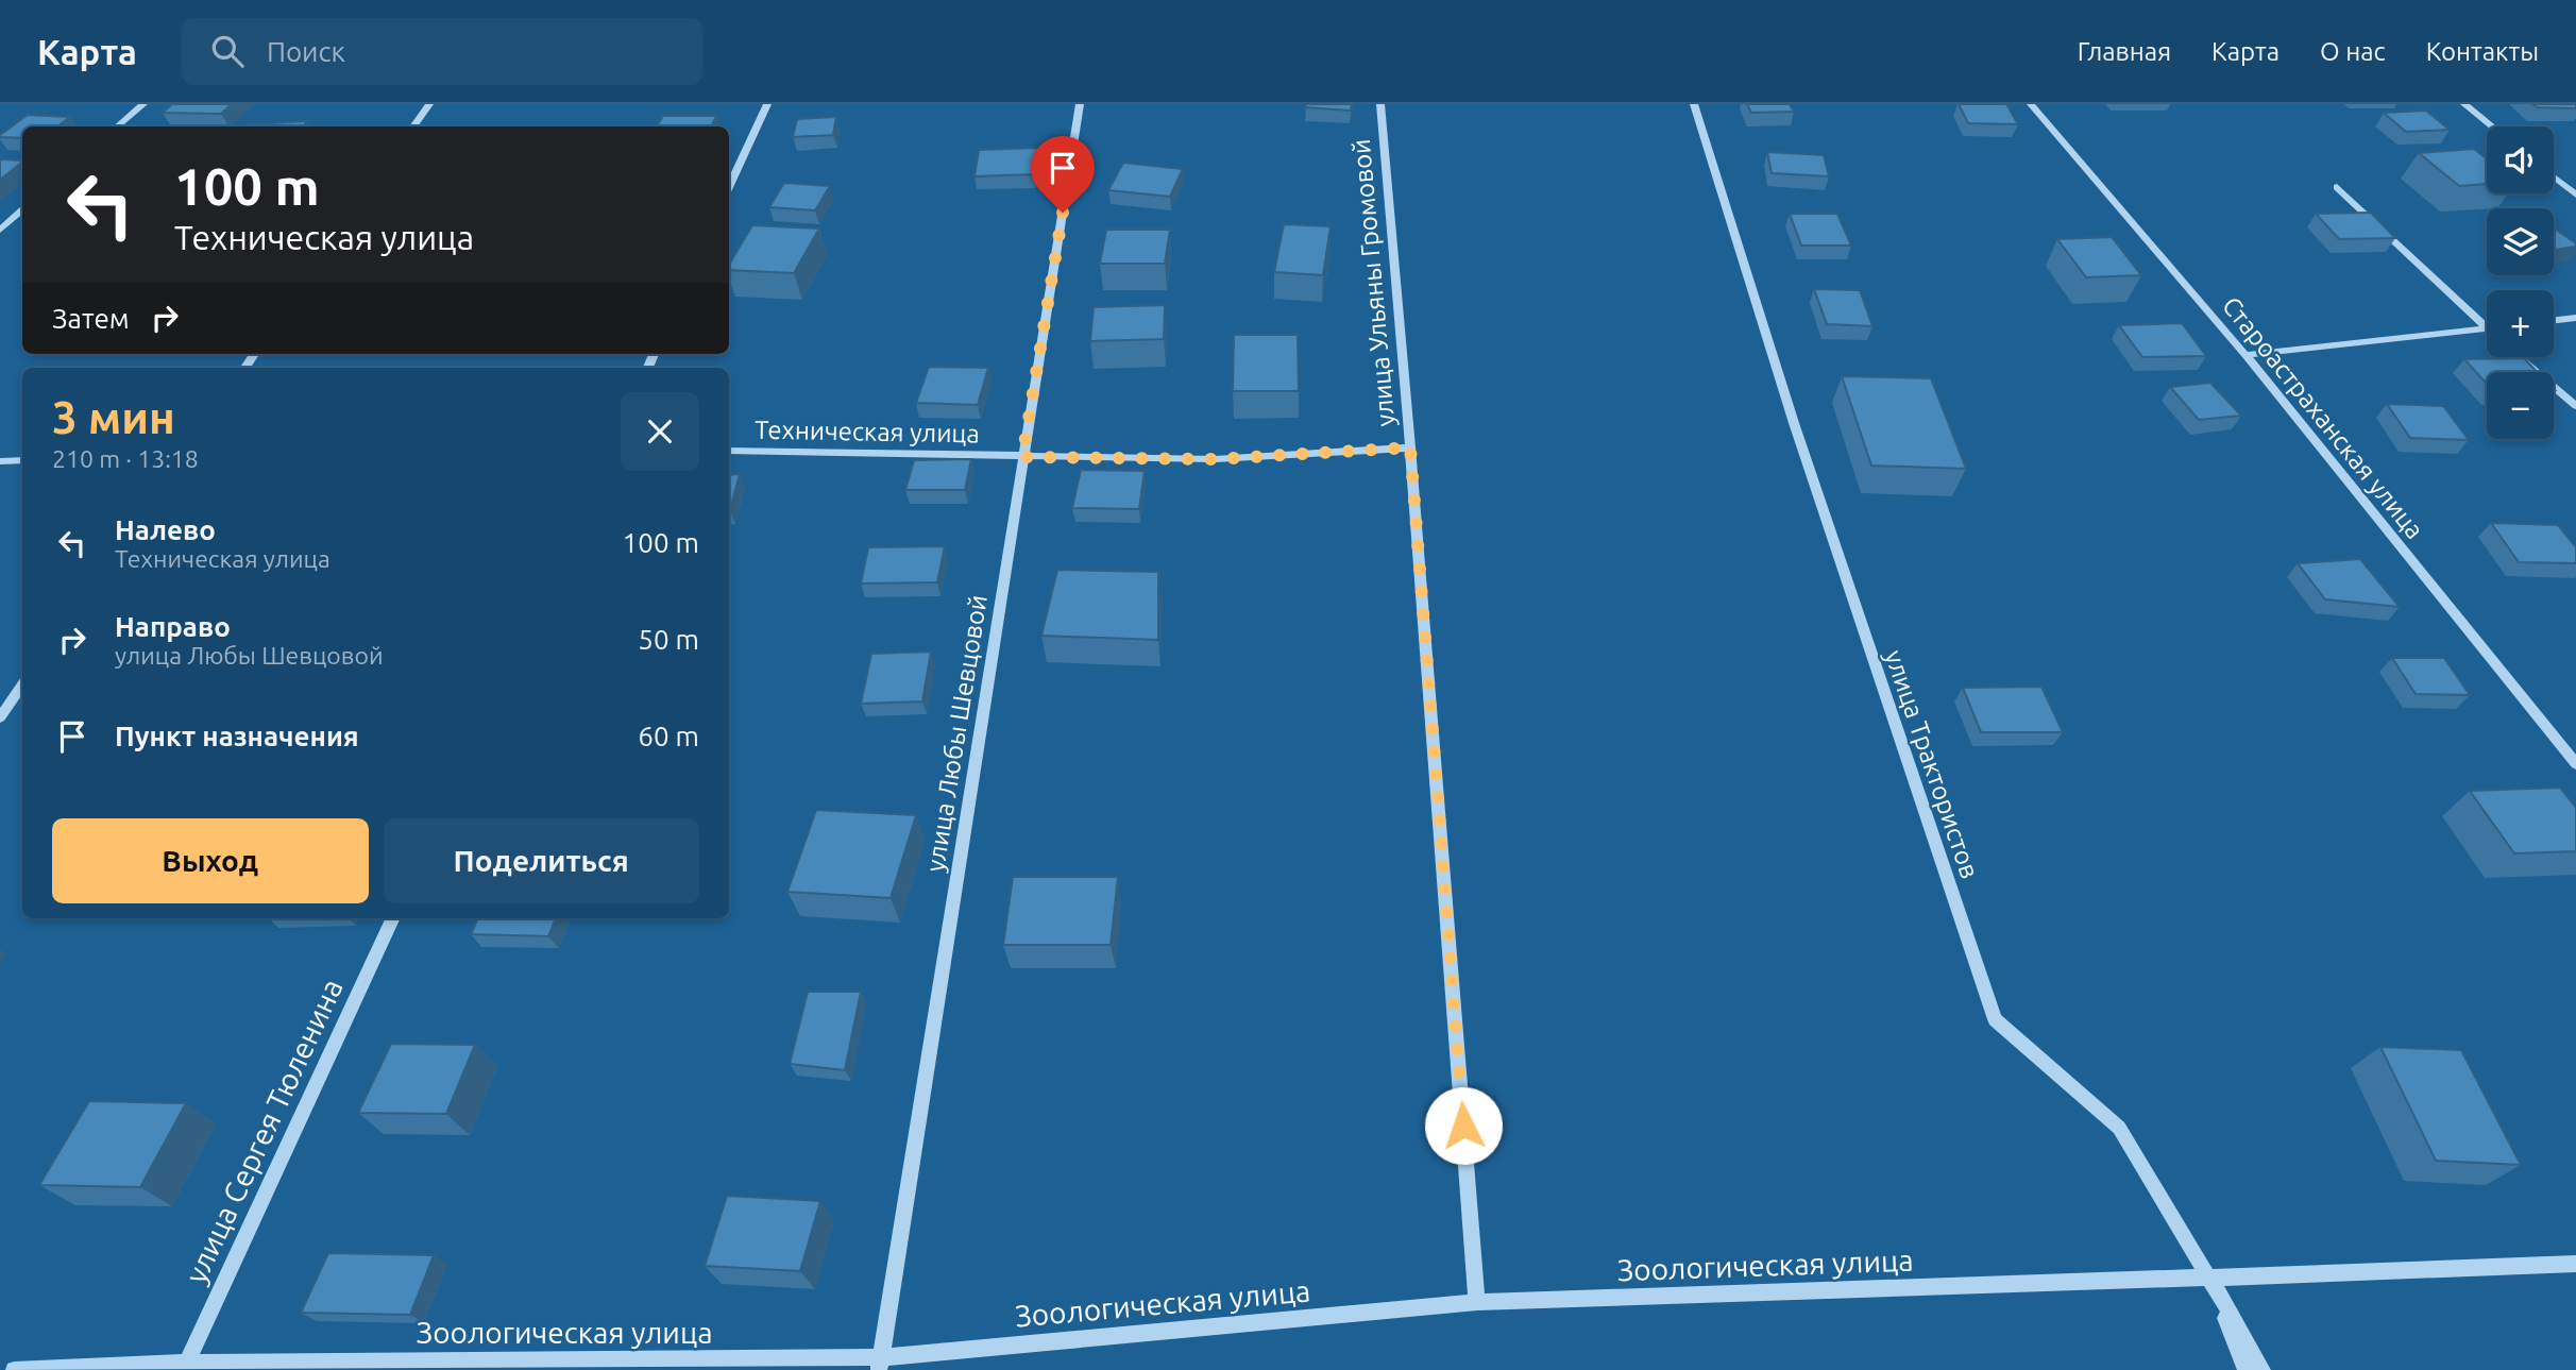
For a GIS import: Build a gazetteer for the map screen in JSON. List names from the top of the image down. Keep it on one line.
{"streets":{"street":["улица Ульяны Громовой","Староастраханская улица","Техническая улица","улица Любы Шевцовой","улица Трактористов","улица Сергея Тюленина","Зоологическая улица"]},"crossings":[["улица Ульяны Громовой","Техническая улица"],["улица Ульяны Громовой","Зоологическая улица"],["Техническая улица","улица Любы Шевцовой"],["улица Любы Шевцовой","Зоологическая улица"],["улица Трактористов","Зоологическая улица"],["улица Сергея Тюленина","Зоологическая улица"]],"page":{"header":"Карта","search":"Поиск","nav":["Главная","Карта","О нас","Контакты"],"map_buttons":["+","−"],"turn":["100 m","Техническая улица"],"then":"Затем","heading":["3 мин","210 m · 13:18"],"list":[{"name":"Налево","note":"Техническая улица","value":"100 m"},{"name":"Направо","note":"улица Любы Шевцовой","value":"50 m"},{"name":"Пункт назначения","value":"60 m"}],"buttons":["Выход","Поделиться"]}}
